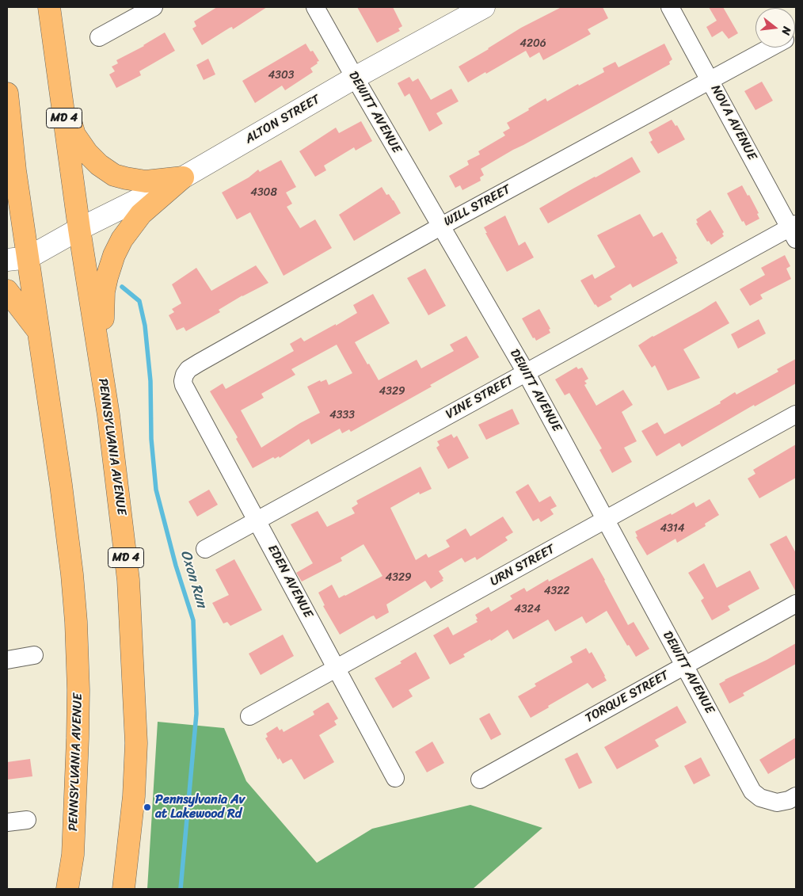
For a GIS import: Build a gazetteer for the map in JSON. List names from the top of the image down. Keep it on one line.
{"streets":{"highway":["MD 4","PENNSYLVANIA AVENUE"],"street":["DEWITT AVENUE","ALTON STREET","NOVA AVENUE","WILL STREET","VINE STREET","URN STREET","EDEN AVENUE","TORQUE STREET"]},"crossings":[["DEWITT AVENUE","ALTON STREET"],["DEWITT AVENUE","WILL STREET"],["DEWITT AVENUE","VINE STREET"],["DEWITT AVENUE","URN STREET"],["DEWITT AVENUE","TORQUE STREET"],["ALTON STREET","PENNSYLVANIA AVENUE"],["NOVA AVENUE","WILL STREET"],["NOVA AVENUE","VINE STREET"],["WILL STREET","EDEN AVENUE"],["VINE STREET","EDEN AVENUE"],["URN STREET","EDEN AVENUE"]],"water":["Oxon Run"],"places":["Pennsylvania Av at Lakewood Rd"],"house_numbers":["4206","4303","4308","4329","4333","4314","4329","4322","4324"],"north":"right"}
